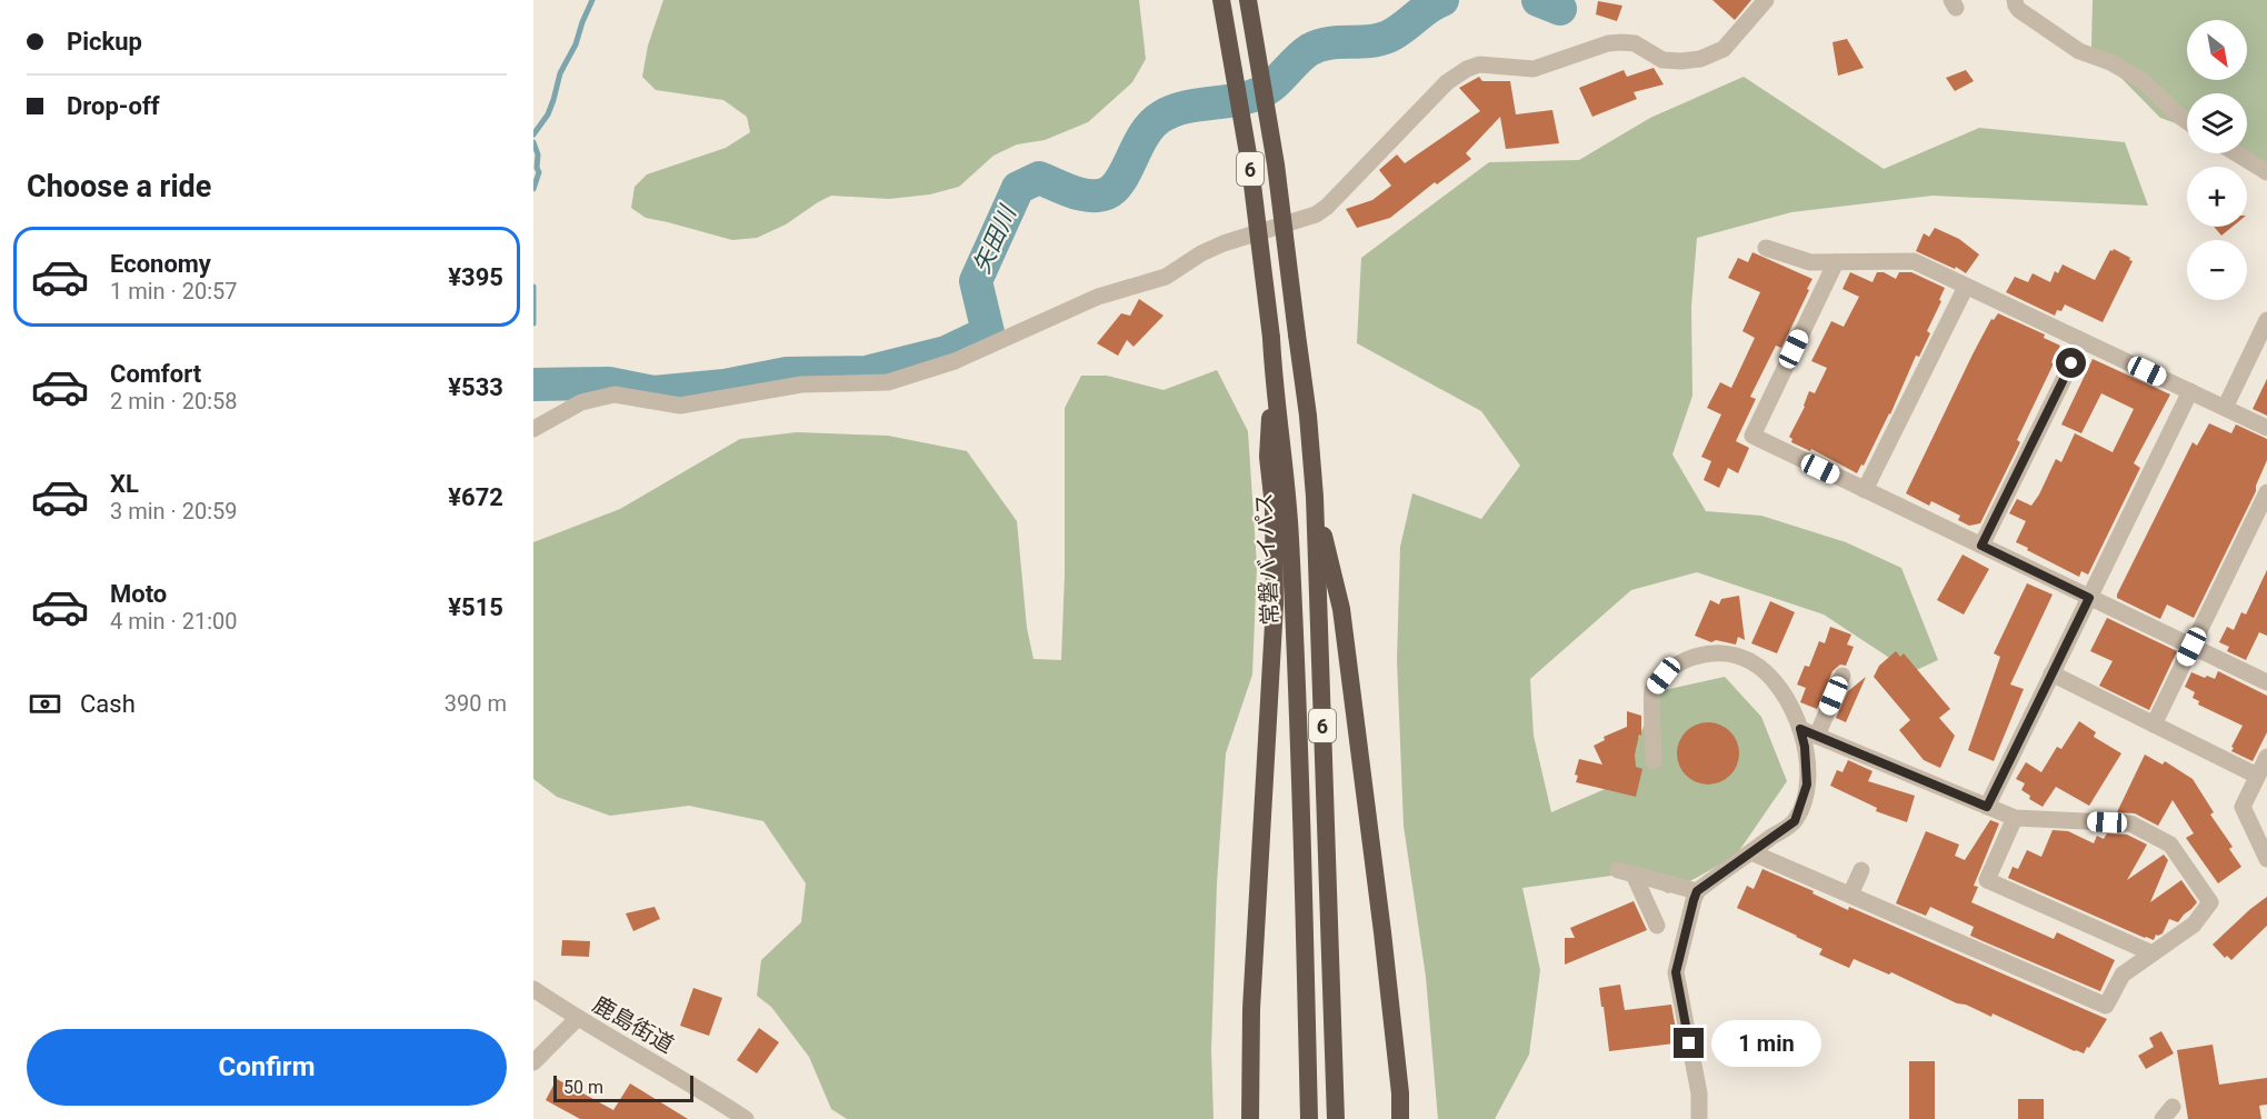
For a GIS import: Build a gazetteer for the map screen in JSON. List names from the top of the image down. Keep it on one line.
{"streets":{"highway":["6","常磐バイパス"],"street":["鹿島街道"]},"water":["矢田川"],"scale_bar":"50 m","north":"bottom right","page":{"banner":["Pickup","Drop-off"],"map_buttons":["+","−"],"heading":"Choose a ride","list":[{"name":"Economy","note":"1 min · 20:57","value":"¥395"},{"name":"Comfort","note":"2 min · 20:58","value":"¥533"},{"name":"XL","note":"3 min · 20:59","value":"¥672"},{"name":"Moto","note":"4 min · 21:00","value":"¥515"}],"pay":["Cash","390 m"],"buttons":"Confirm","bubble":"1 min","scale":"50 m"}}
